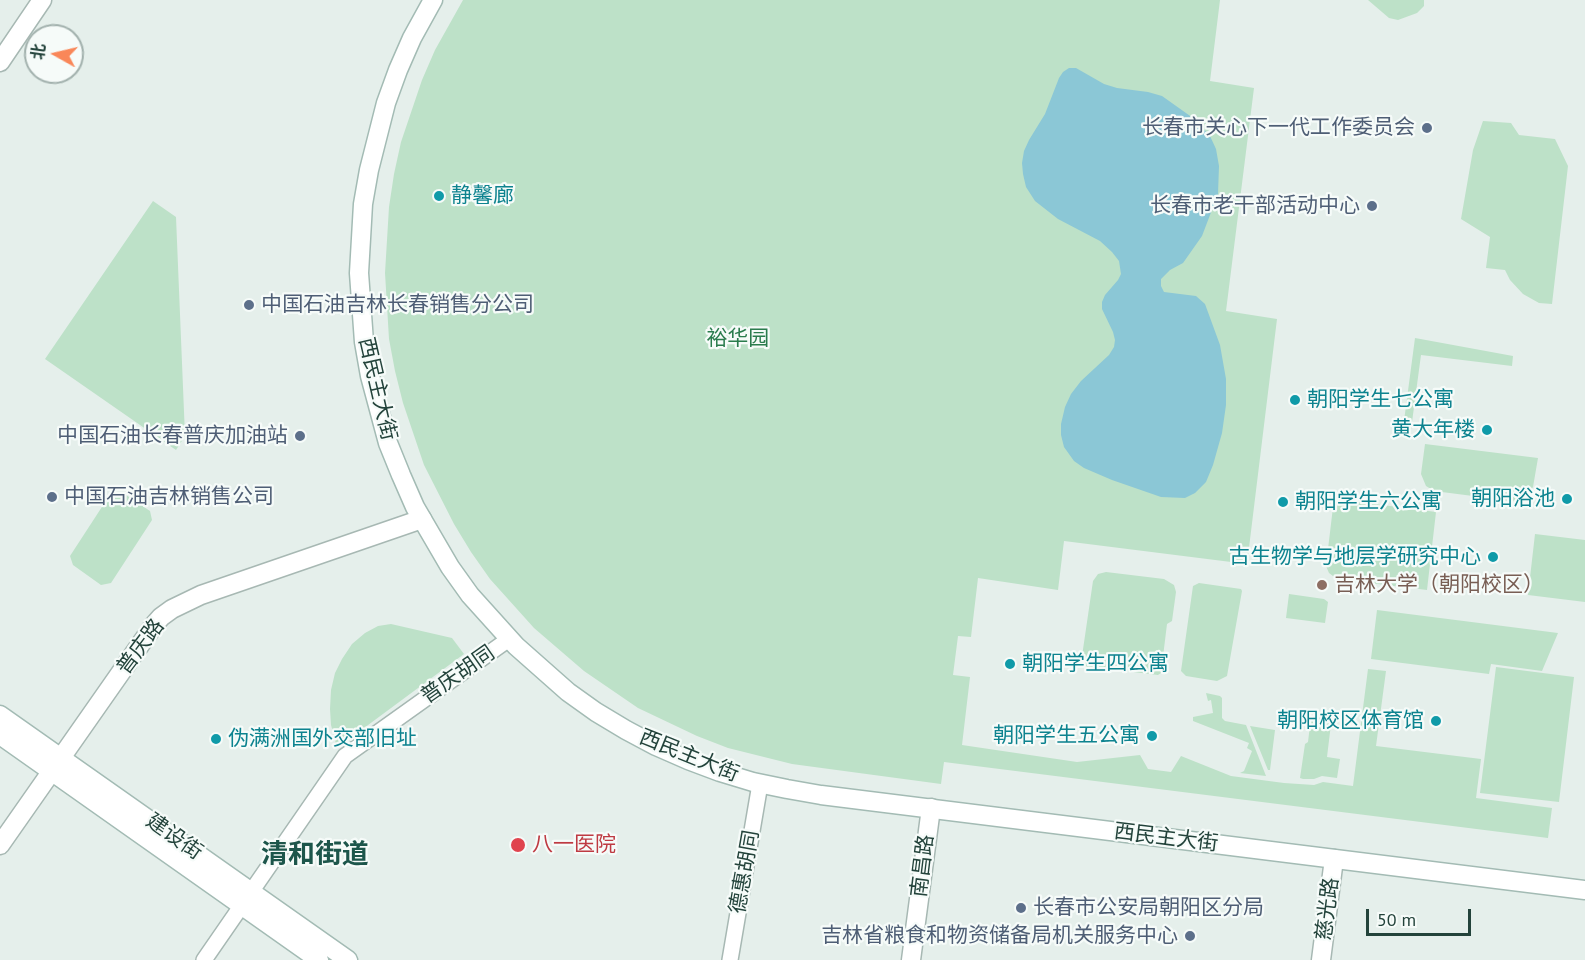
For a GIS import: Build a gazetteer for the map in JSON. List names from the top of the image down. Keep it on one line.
{"streets":{"main road":["西民主大街","普庆路","建设街","南昌路","慈光路"],"street":["普庆胡同","德惠胡同"]},"crossings":[["西民主大街","普庆路"],["西民主大街","普庆胡同"],["西民主大街","南昌路"],["西民主大街","德惠胡同"],["西民主大街","慈光路"],["普庆路","建设街"],["普庆胡同","建设街"]],"districts":["清和街道"],"parks":["裕华园"],"places":["长春市关心下一代工作委员会","静馨廊","长春市老干部活动中心","中国石油吉林长春销售分公司","朝阳学生七公寓","黄大年楼","中国石油长春普庆加油站","中国石油吉林销售公司","朝阳浴池","朝阳学生六公寓","古生物学与地层学研究中心","吉林大学（朝阳校区）","朝阳学生四公寓","朝阳校区体育馆","朝阳学生五公寓","伪满洲国外交部旧址","八一医院","长春市公安局朝阳区分局","吉林省粮食和物资储备局机关服务中心"],"scale_bar":"50 m","north":"left"}
